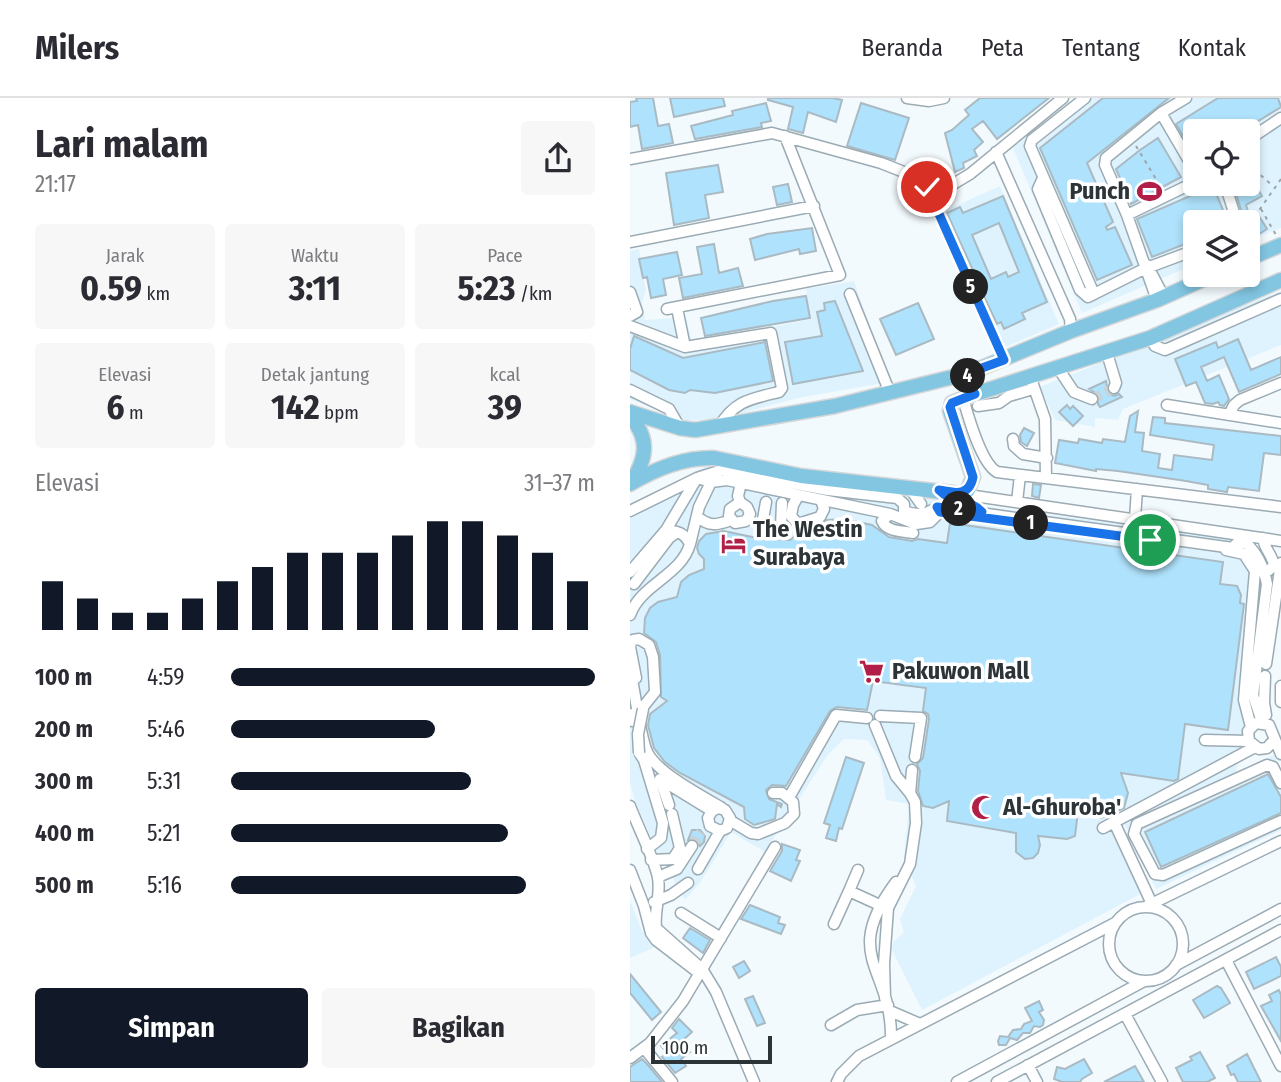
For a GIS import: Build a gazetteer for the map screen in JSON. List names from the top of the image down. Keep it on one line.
{"places":{"sports":["Punch"],"hotel":["The Westin Surabaya"],"supermarket":["Pakuwon Mall"],"mosque":["Al-Ghuroba'"]},"scale_bar":"100 m","page":{"header":"Milers","nav":["Beranda","Peta","Tentang","Kontak"],"heading":["Lari malam","21:17"],"stats":[["Jarak","0.59 km"],["Waktu","3:11"],["Pace","5:23 /km"],["Elevasi","6 m"],["Detak jantung","142 bpm"],["kcal","39"]],"pins":["5","4","2","1"],"chart":["Elevasi","31–37 m"],"list":[{"name":"100 m","note":"4:59"},{"name":"200 m","note":"5:46"},{"name":"300 m","note":"5:31"},{"name":"400 m","note":"5:21"},{"name":"500 m","note":"5:16"}],"buttons":["Simpan","Bagikan"],"scale":"100 m"}}
